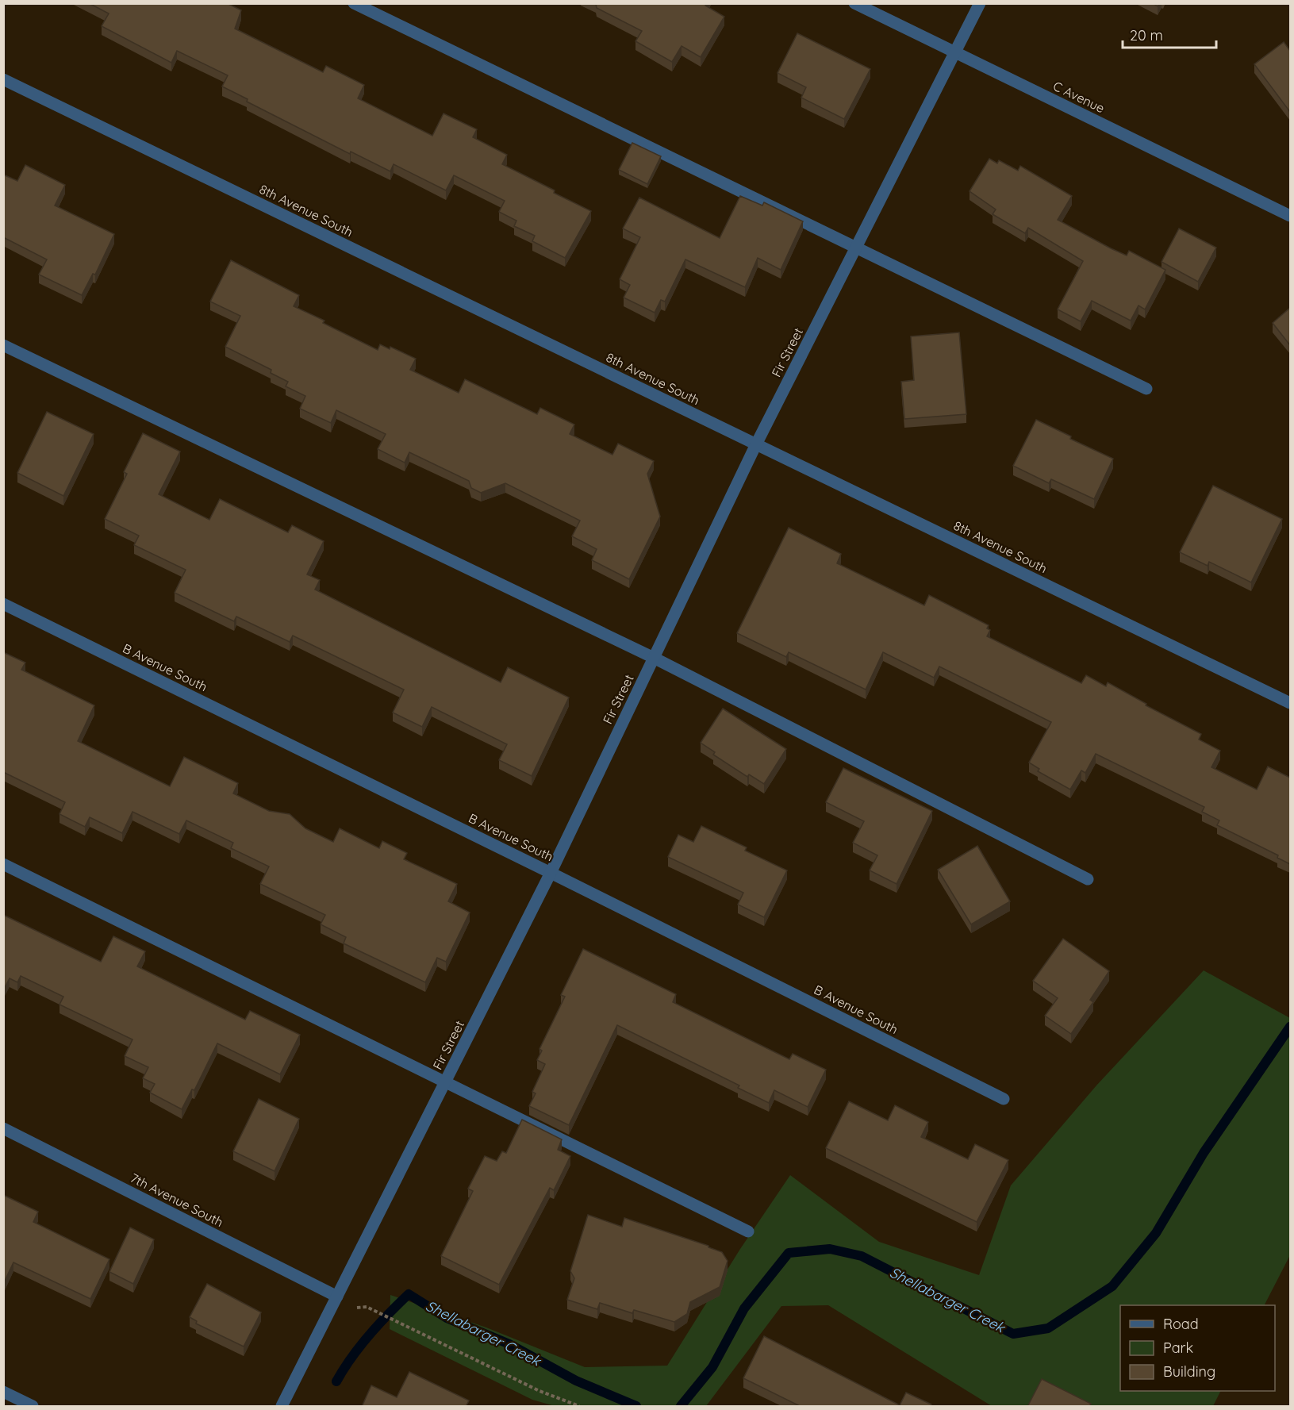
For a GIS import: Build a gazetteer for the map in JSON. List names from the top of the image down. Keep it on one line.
{"streets":{"street":["C Avenue","8th Avenue South","Fir Street","B Avenue South","7th Avenue South"]},"crossings":[["C Avenue","Fir Street"],["8th Avenue South","Fir Street"],["Fir Street","B Avenue South"],["Fir Street","7th Avenue South"]],"water":["Shellabarger Creek"],"legend":["Road","Park","Building"],"scale_bar":"20 m"}
